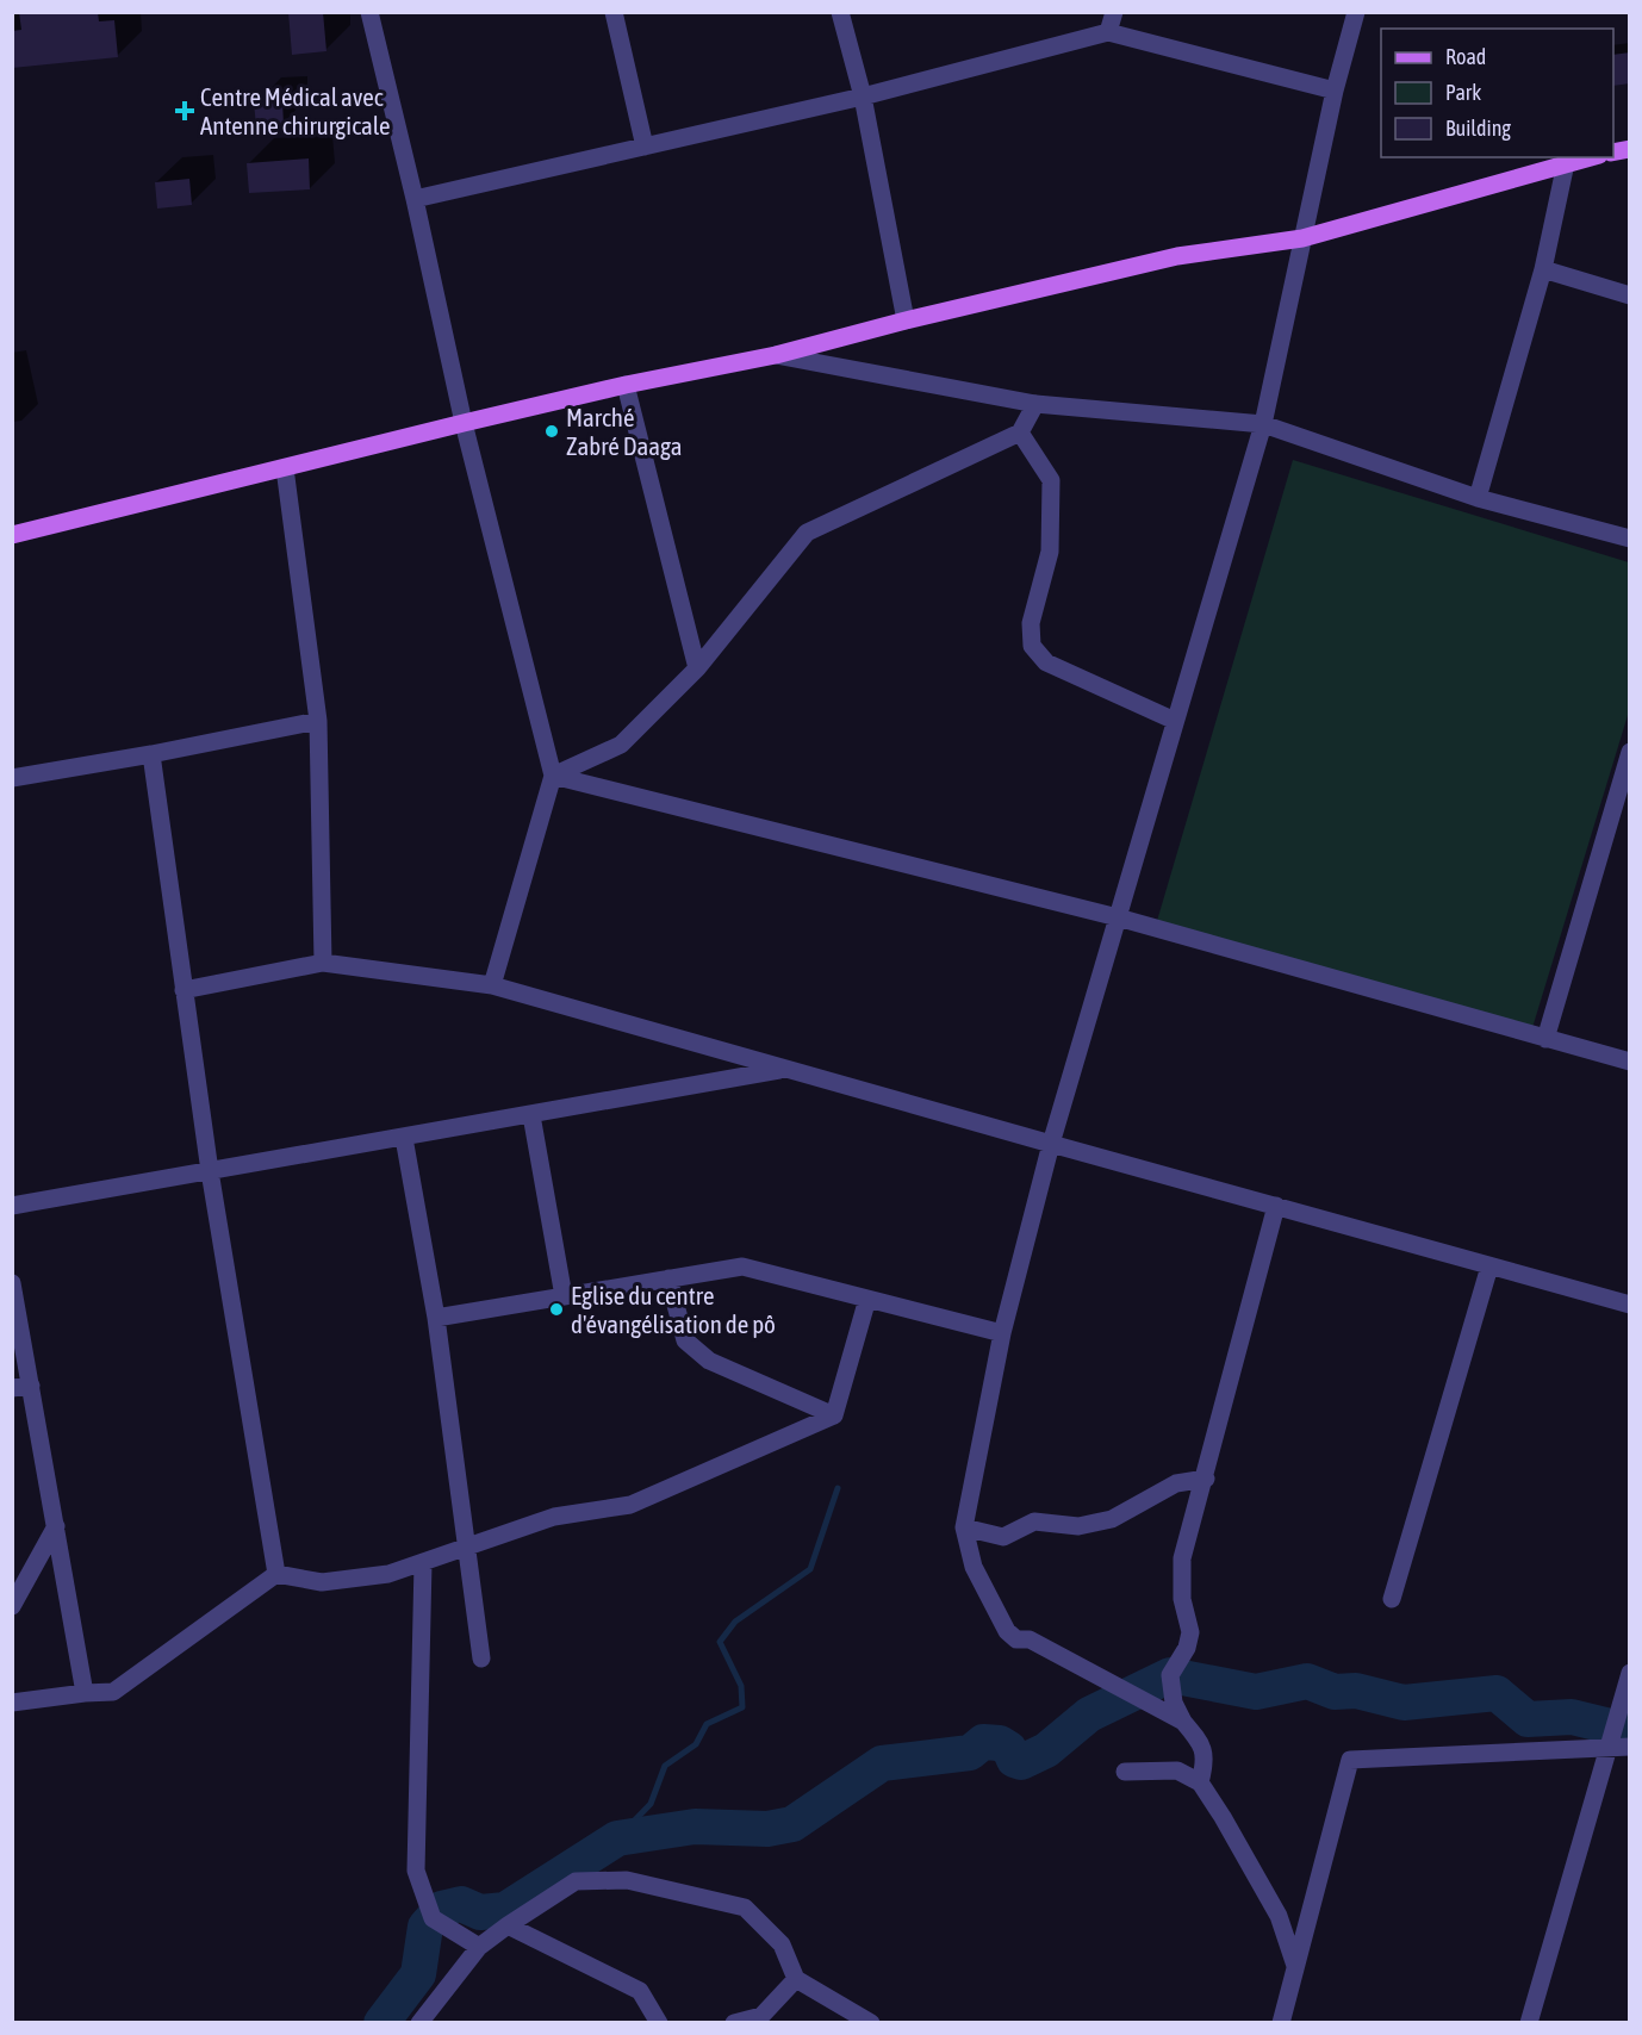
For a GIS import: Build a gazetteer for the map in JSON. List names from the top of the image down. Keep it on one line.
{"places":{"health":["Centre Médical avec Antenne chirurgicale"],"other":["Marché Zabré Daaga","Eglise du centre d'évangélisation de pô"]},"legend":["Road","Park","Building"]}
